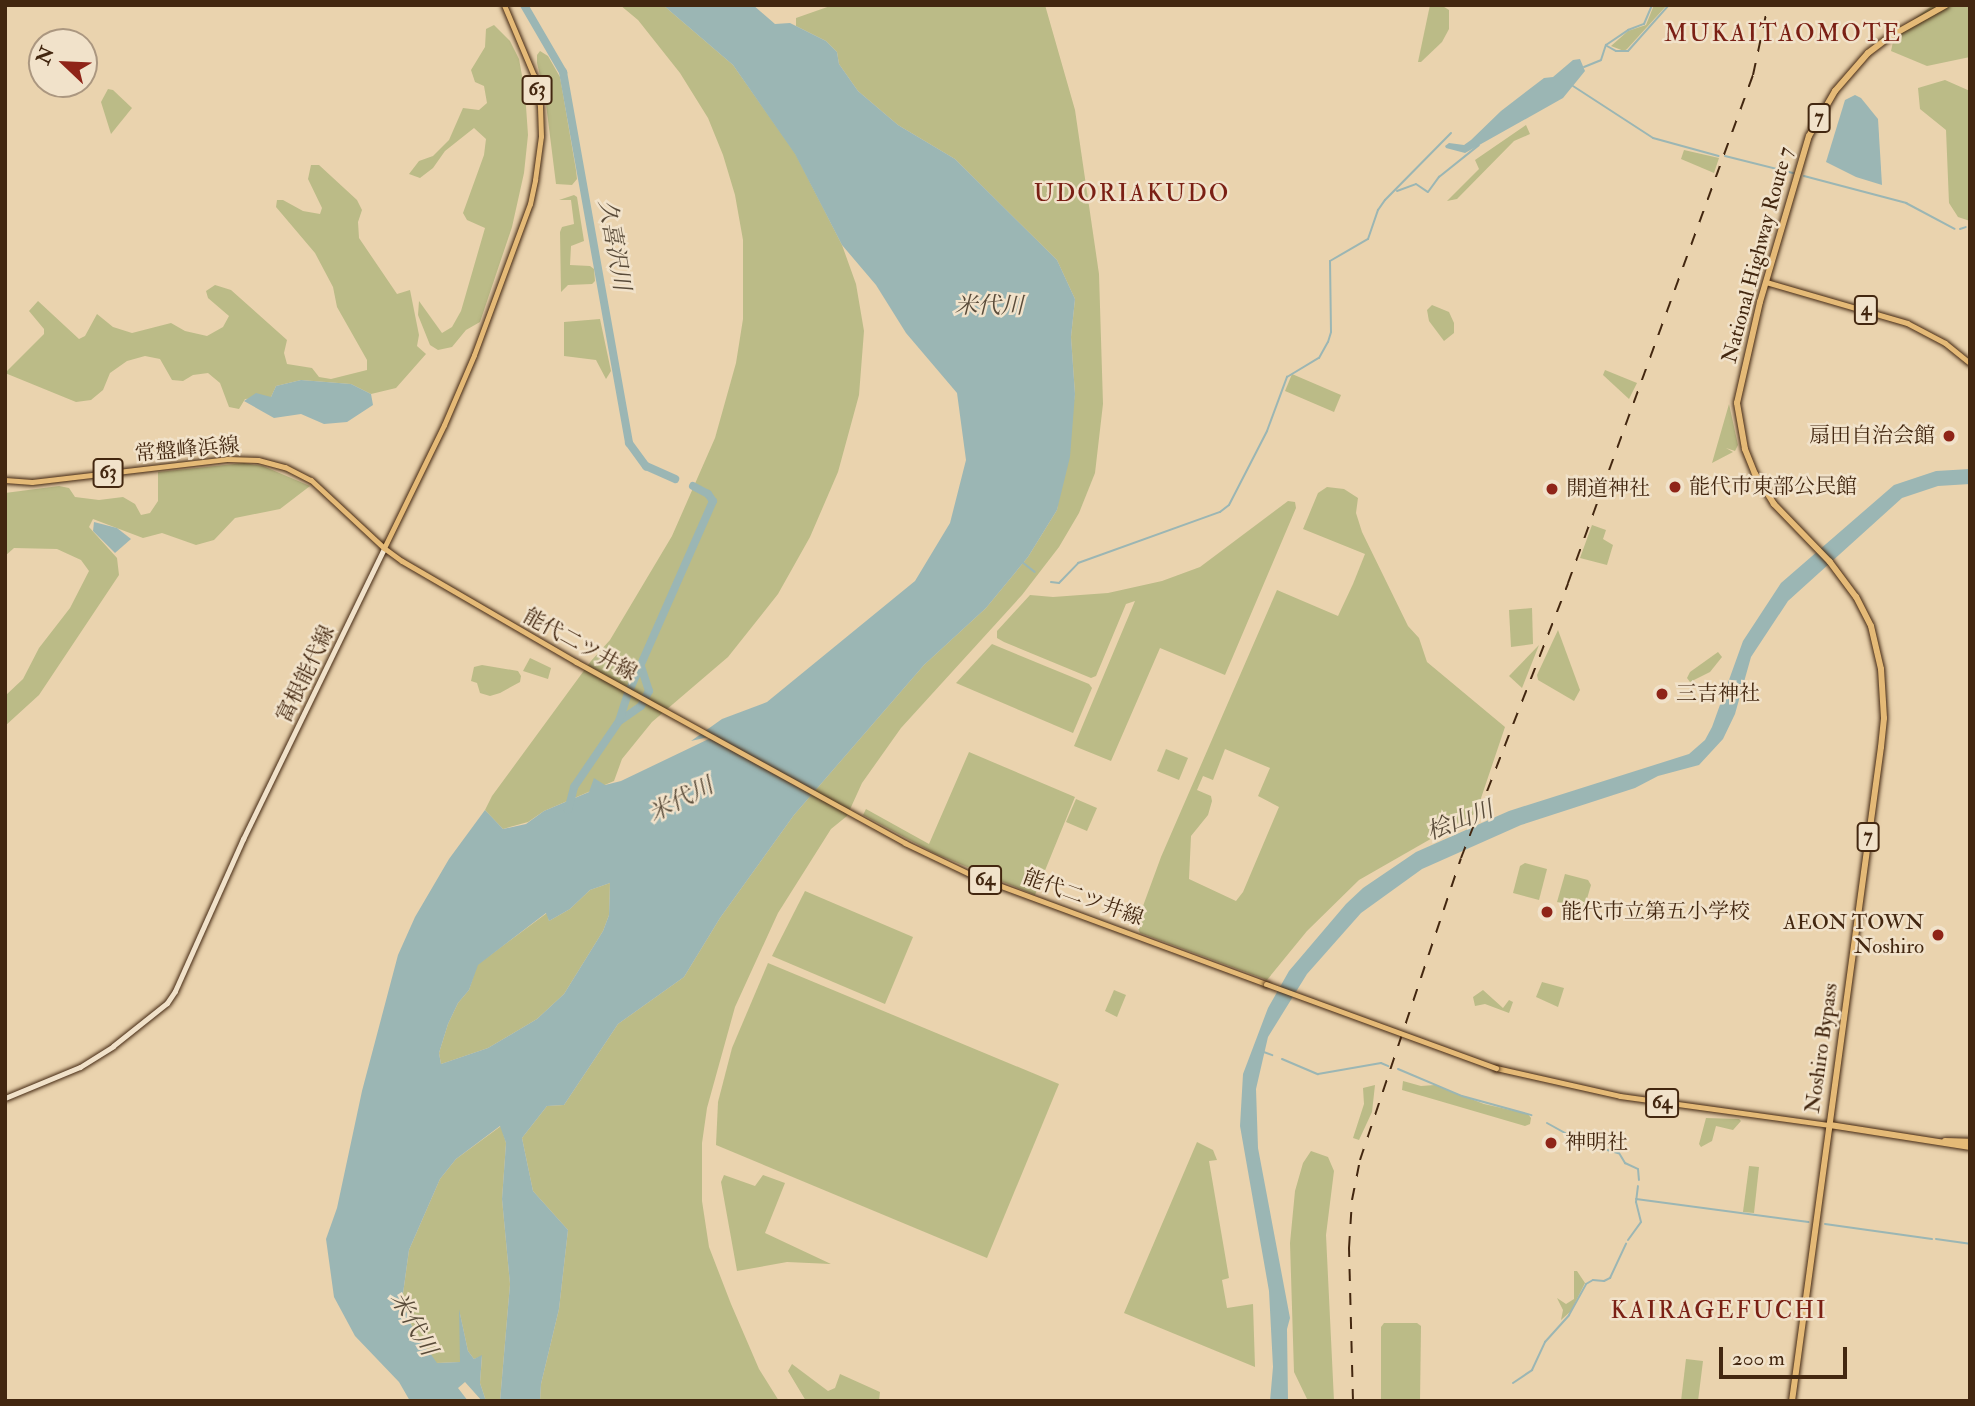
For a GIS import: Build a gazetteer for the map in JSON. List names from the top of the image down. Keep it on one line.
{"streets":{"highway":["7","National Highway Route 7","Noshiro Bypass"],"main road":["63","4","常盤峰浜線","能代二ツ井線","富根能代線","64"]},"crossings":[["National Highway Route 7","4"],["National Highway Route 7","Noshiro Bypass"],["常盤峰浜線","能代二ツ井線"],["常盤峰浜線","富根能代線"],["能代二ツ井線","富根能代線"],["能代二ツ井線","Noshiro Bypass"]],"districts":["MUKAITAOMOTE","UDORIAKUDO","KAIRAGEFUCHI"],"water":["久喜沢川","米代川","桧山川"],"places":["扇田自治会館","能代市東部公民館","開道神社","三吉神社","能代市立第五小学校","AEON TOWN Noshiro","神明社"],"scale_bar":"200 m","north":"top left"}
